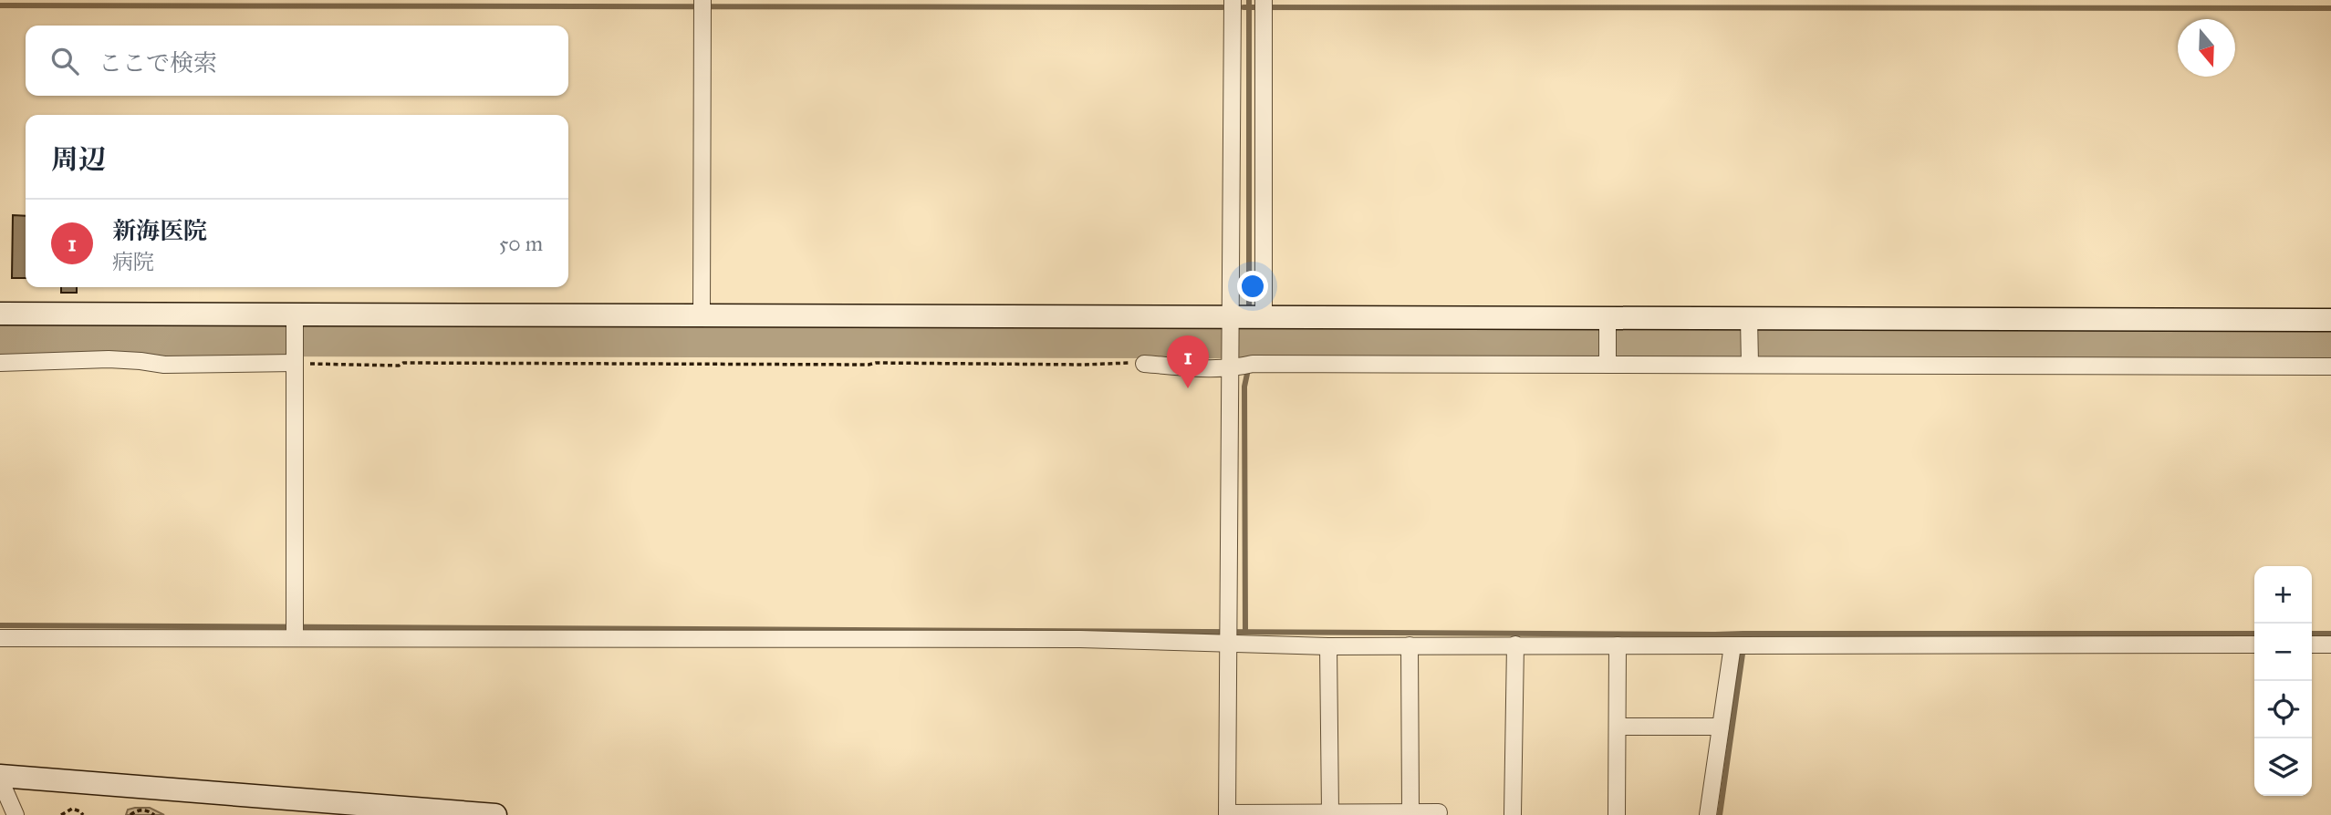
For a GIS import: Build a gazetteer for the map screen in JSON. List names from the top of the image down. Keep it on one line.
{"north":"bottom","page":{"search":"ここで検索","heading":"周辺","list":[{"mark":"1","name":"新海医院","note":"病院","value":"50 m"}],"pins":"1","map_buttons":["+","−"]}}
